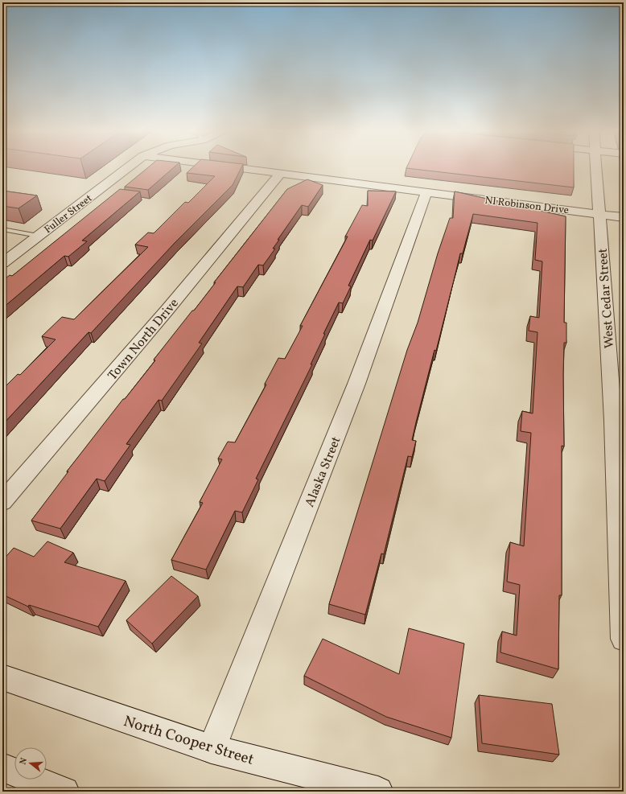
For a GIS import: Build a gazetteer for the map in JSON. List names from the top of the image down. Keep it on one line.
{"streets":{"street":["Nl Robinson Drive","Fuller Street","West Cedar Street","Town North Drive","Alaska Street","North Cooper Street"]},"crossings":[["Nl Robinson Drive","West Cedar Street"],["Nl Robinson Drive","Town North Drive"],["Nl Robinson Drive","Alaska Street"],["Alaska Street","North Cooper Street"]],"north":"left"}
